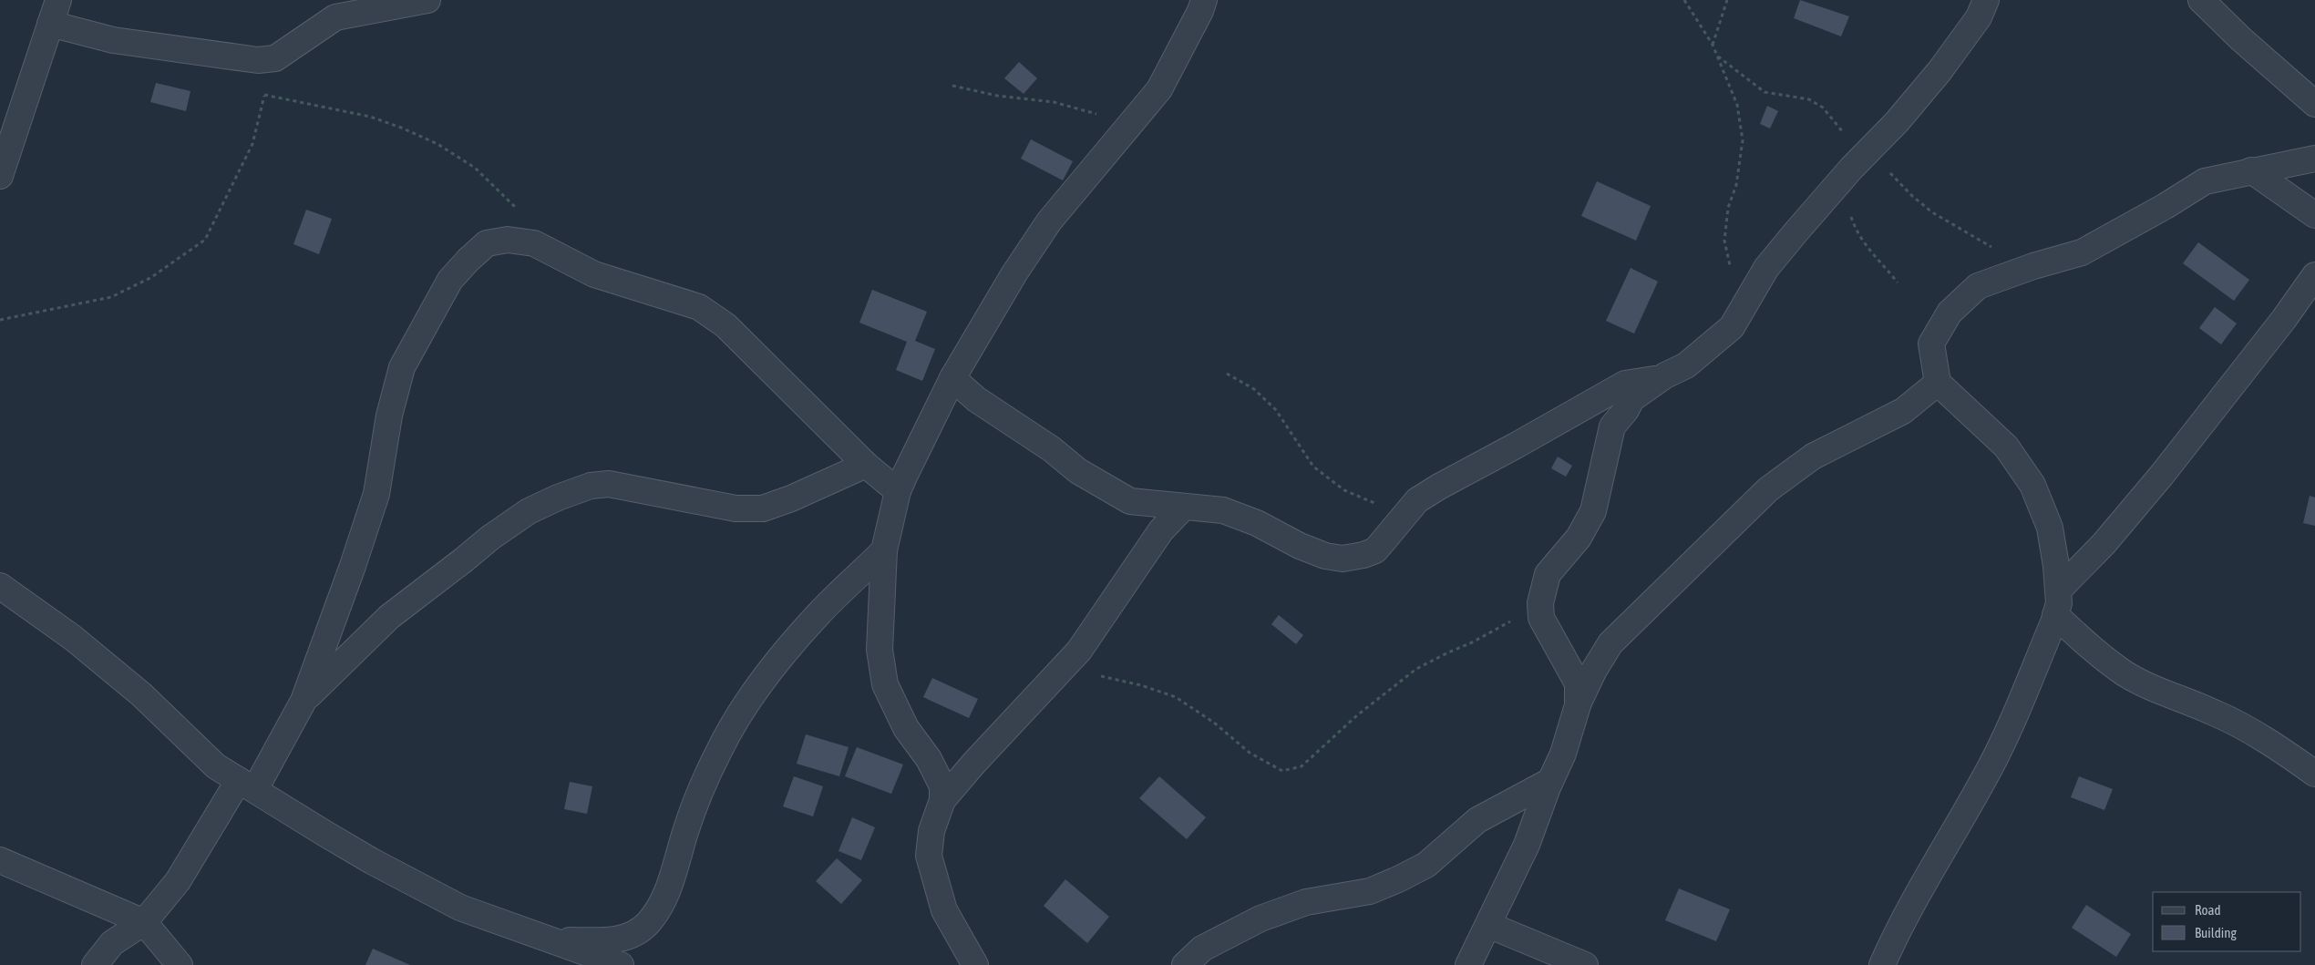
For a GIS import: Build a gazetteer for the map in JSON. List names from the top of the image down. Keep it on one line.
{"legend":["Road","Building"]}
